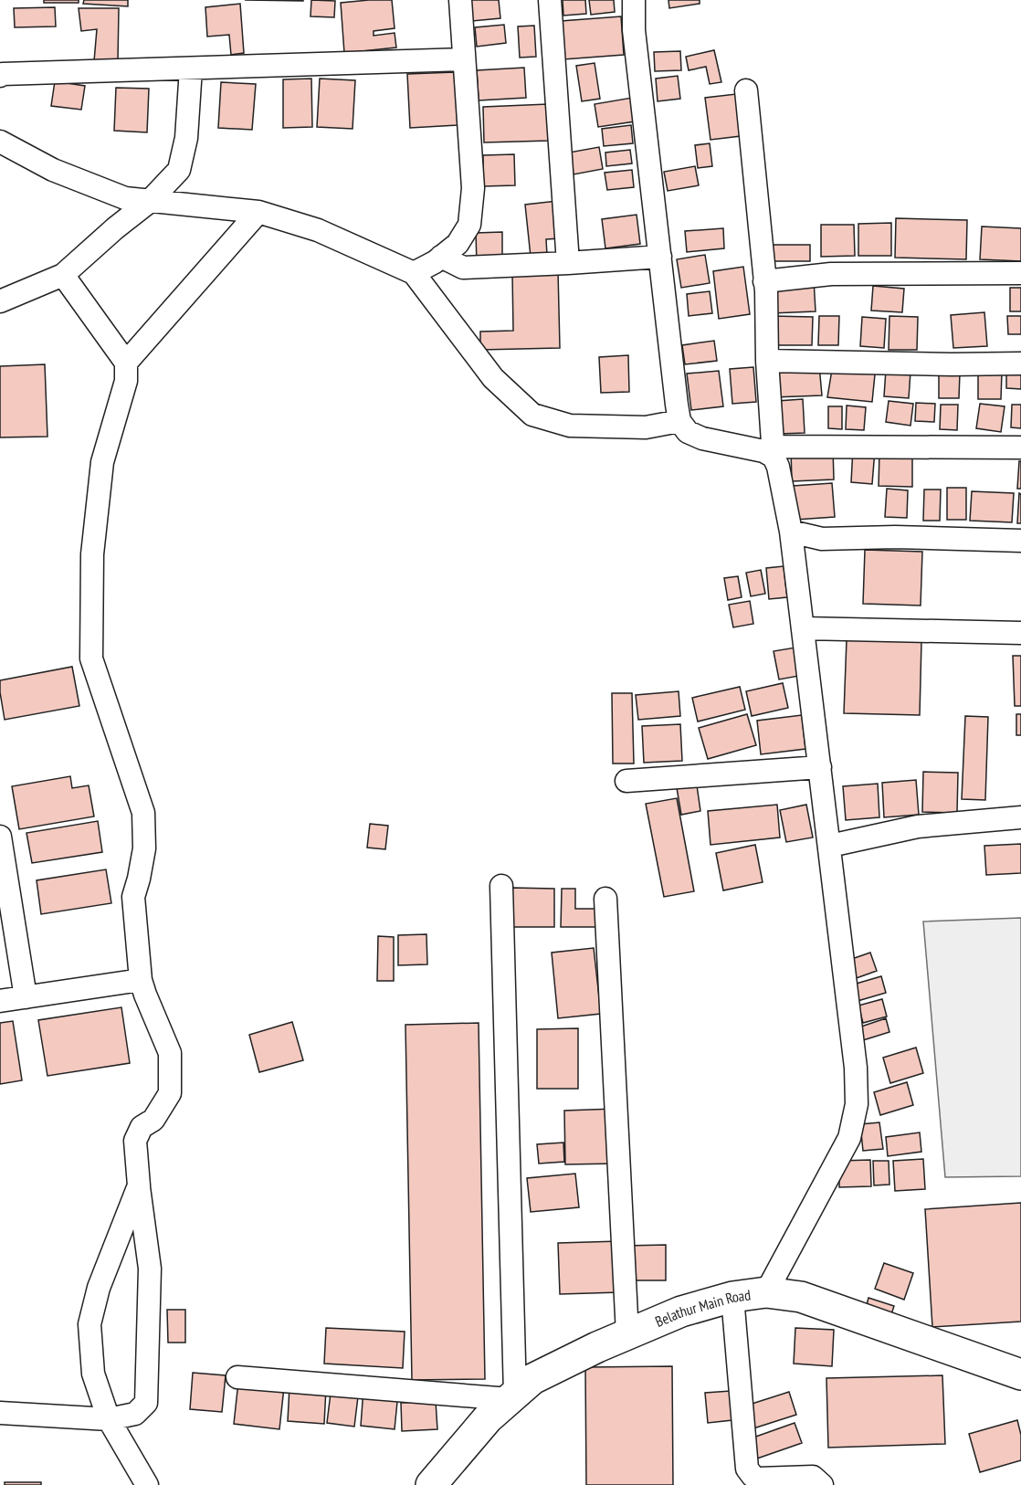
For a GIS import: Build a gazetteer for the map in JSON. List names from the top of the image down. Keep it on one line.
{"streets":{"street":["Belathur Main Road"]}}
